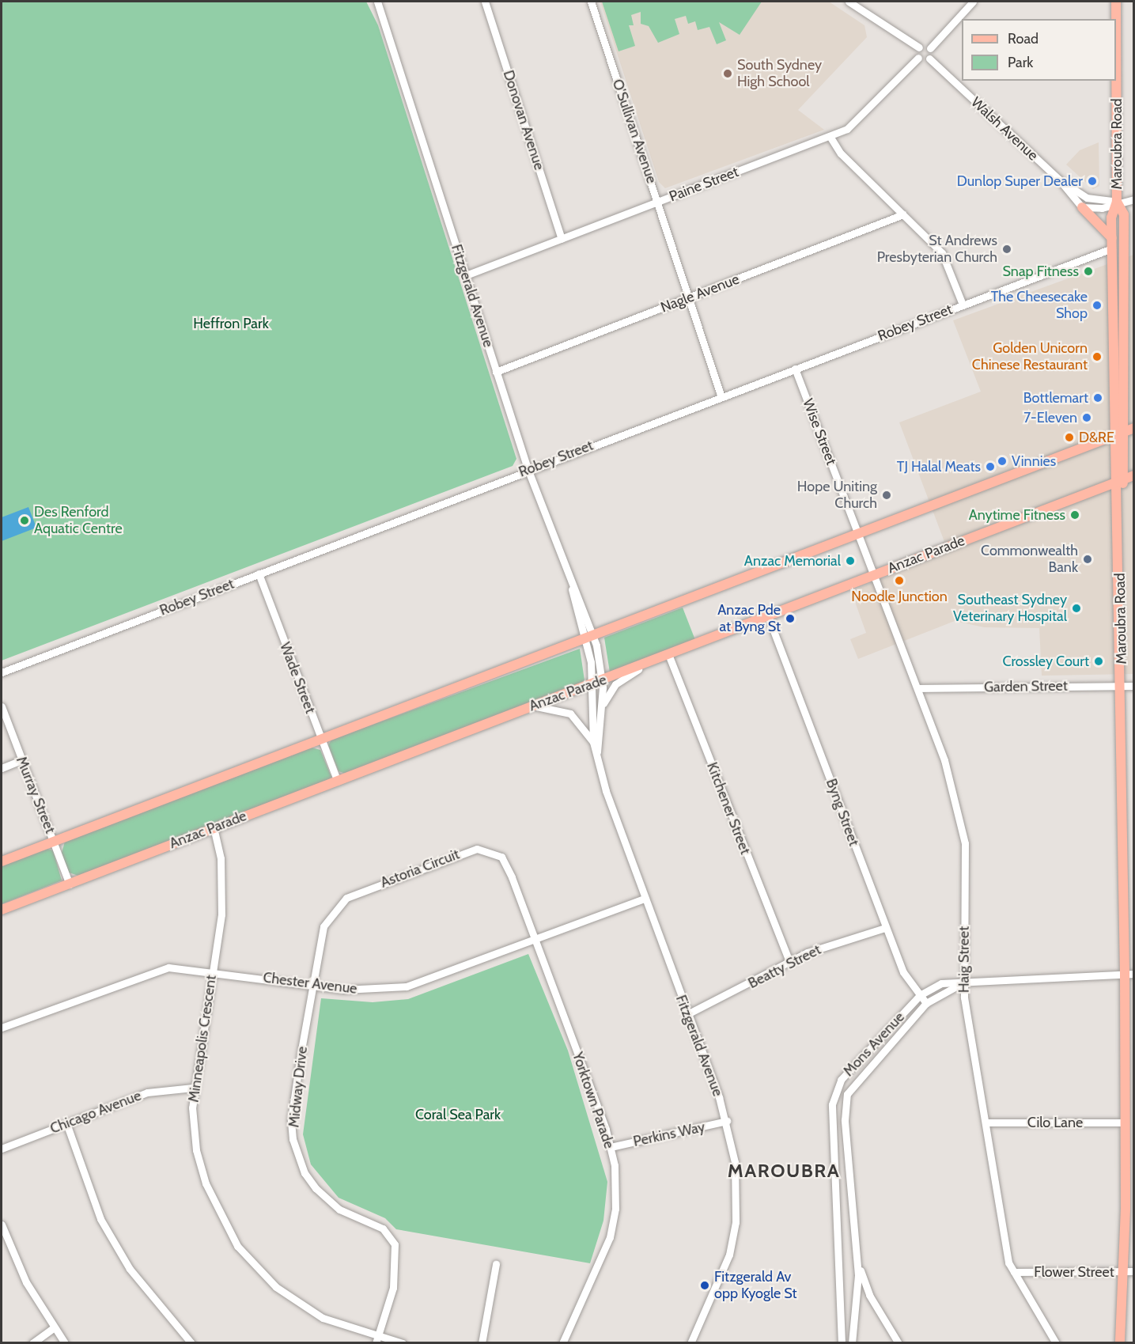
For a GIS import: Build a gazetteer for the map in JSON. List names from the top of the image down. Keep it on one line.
{"streets":{"main road":["Maroubra Road","Anzac Parade"],"street":["Donovan Avenue","Walsh Avenue","O'Sullivan Avenue","Paine Street","Nagle Avenue","Fitzgerald Avenue","Robey Street","Wise Street","Wade Street","Garden Street","Murray Street","Kitchener Street","Byng Street","Astoria Circuit","Haig Street","Beatty Street","Chester Avenue","Minneapolis Crescent","Mons Avenue","Midway Drive","Yorktown Parade","Chicago Avenue","Cilo Lane","Perkins Way","Flower Street"]},"crossings":[["Donovan Avenue","Paine Street"],["Walsh Avenue","Maroubra Road"],["O'Sullivan Avenue","Paine Street"],["O'Sullivan Avenue","Nagle Avenue"],["O'Sullivan Avenue","Robey Street"],["Maroubra Road","Robey Street"],["Maroubra Road","Anzac Parade"],["Maroubra Road","Garden Street"],["Maroubra Road","Mons Avenue"],["Maroubra Road","Cilo Lane"],["Maroubra Road","Flower Street"],["Paine Street","Fitzgerald Avenue"],["Nagle Avenue","Fitzgerald Avenue"],["Fitzgerald Avenue","Robey Street"],["Fitzgerald Avenue","Anzac Parade"],["Fitzgerald Avenue","Beatty Street"],["Fitzgerald Avenue","Chester Avenue"],["Fitzgerald Avenue","Perkins Way"],["Robey Street","Wise Street"],["Robey Street","Wade Street"],["Wise Street","Anzac Parade"],["Wise Street","Haig Street"],["Anzac Parade","Wade Street"],["Anzac Parade","Murray Street"],["Anzac Parade","Kitchener Street"],["Anzac Parade","Byng Street"],["Anzac Parade","Haig Street"],["Anzac Parade","Minneapolis Crescent"],["Garden Street","Haig Street"],["Kitchener Street","Beatty Street"],["Byng Street","Beatty Street"],["Byng Street","Mons Avenue"],["Astoria Circuit","Chester Avenue"],["Astoria Circuit","Midway Drive"],["Astoria Circuit","Yorktown Parade"],["Haig Street","Mons Avenue"],["Haig Street","Cilo Lane"],["Haig Street","Flower Street"],["Chester Avenue","Minneapolis Crescent"],["Chester Avenue","Midway Drive"],["Chester Avenue","Yorktown Parade"],["Minneapolis Crescent","Midway Drive"],["Minneapolis Crescent","Chicago Avenue"],["Yorktown Parade","Perkins Way"]],"districts":["MAROUBRA"],"parks":["Heffron Park","Coral Sea Park"],"places":["South Sydney High School","Dunlop Super Dealer","St Andrews Presbyterian Church","Snap Fitness","The Cheesecake Shop","Golden Unicorn Chinese Restaurant","Bottlemart","7-Eleven","D&RE","Vinnies","TJ Halal Meats","Hope Uniting Church","Anytime Fitness","Des Renford Aquatic Centre","Commonwealth Bank","Anzac Memorial","Noodle Junction","Southeast Sydney Veterinary Hospital","Anzac Pde at Byng St","Crossley Court","Fitzgerald Av opp Kyogle St"],"legend":["Road","Park"]}
